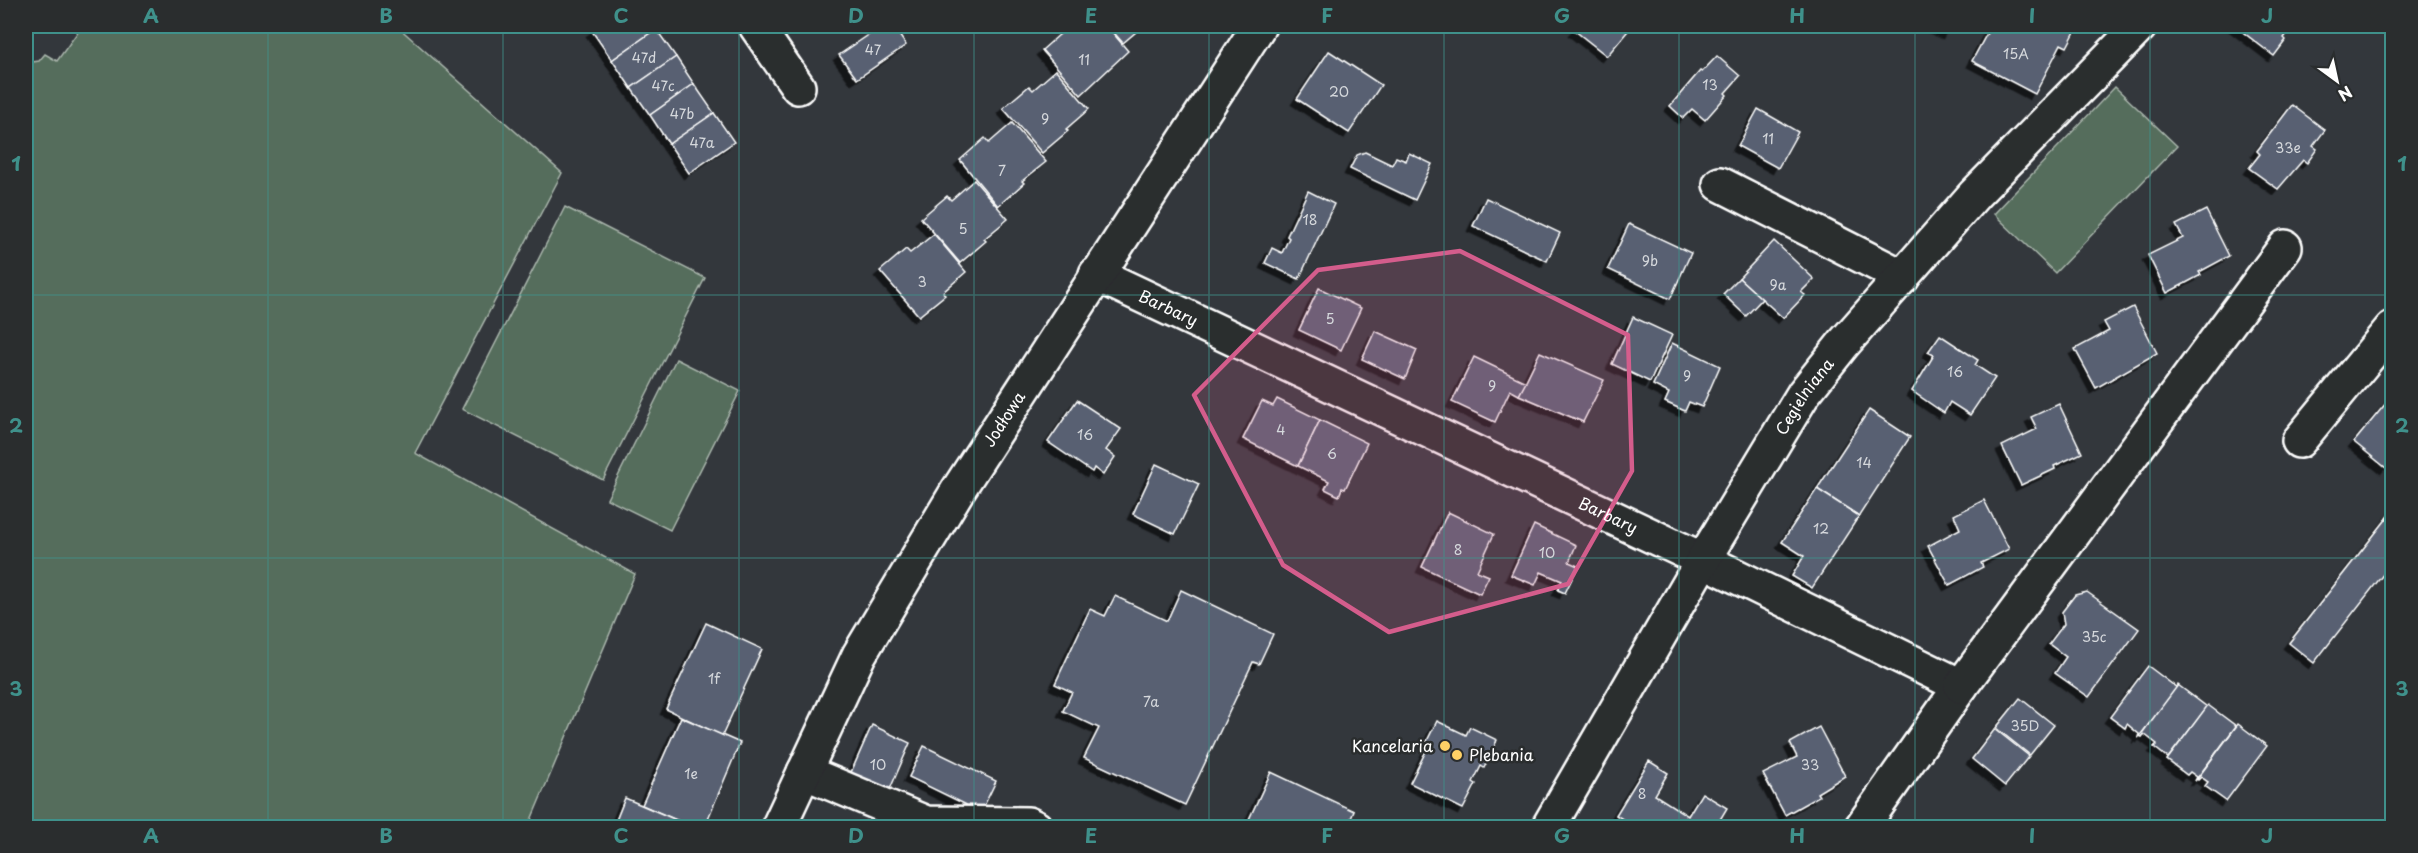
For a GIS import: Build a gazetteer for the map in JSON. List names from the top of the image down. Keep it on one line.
{"streets":{"street":["Barbary","Cegielniana","Jodłowa"]},"crossings":[["Barbary","Cegielniana"],["Barbary","Jodłowa"]],"places":["Kancelaria","Plebania"],"house_numbers":["47","15A","47d","11","13","47c","20","47b","9","11","47a","33e","7","18","5","9b","3","9a","5","16","9","9","4","16","6","14","12","8","10","35c","1f","7a","35D","10","33","1e","8"],"north":"bottom right","grid":{"columns":["A","B","C","D","E","F","G","H","I","J"],"rows":["1","2","3"]}}
